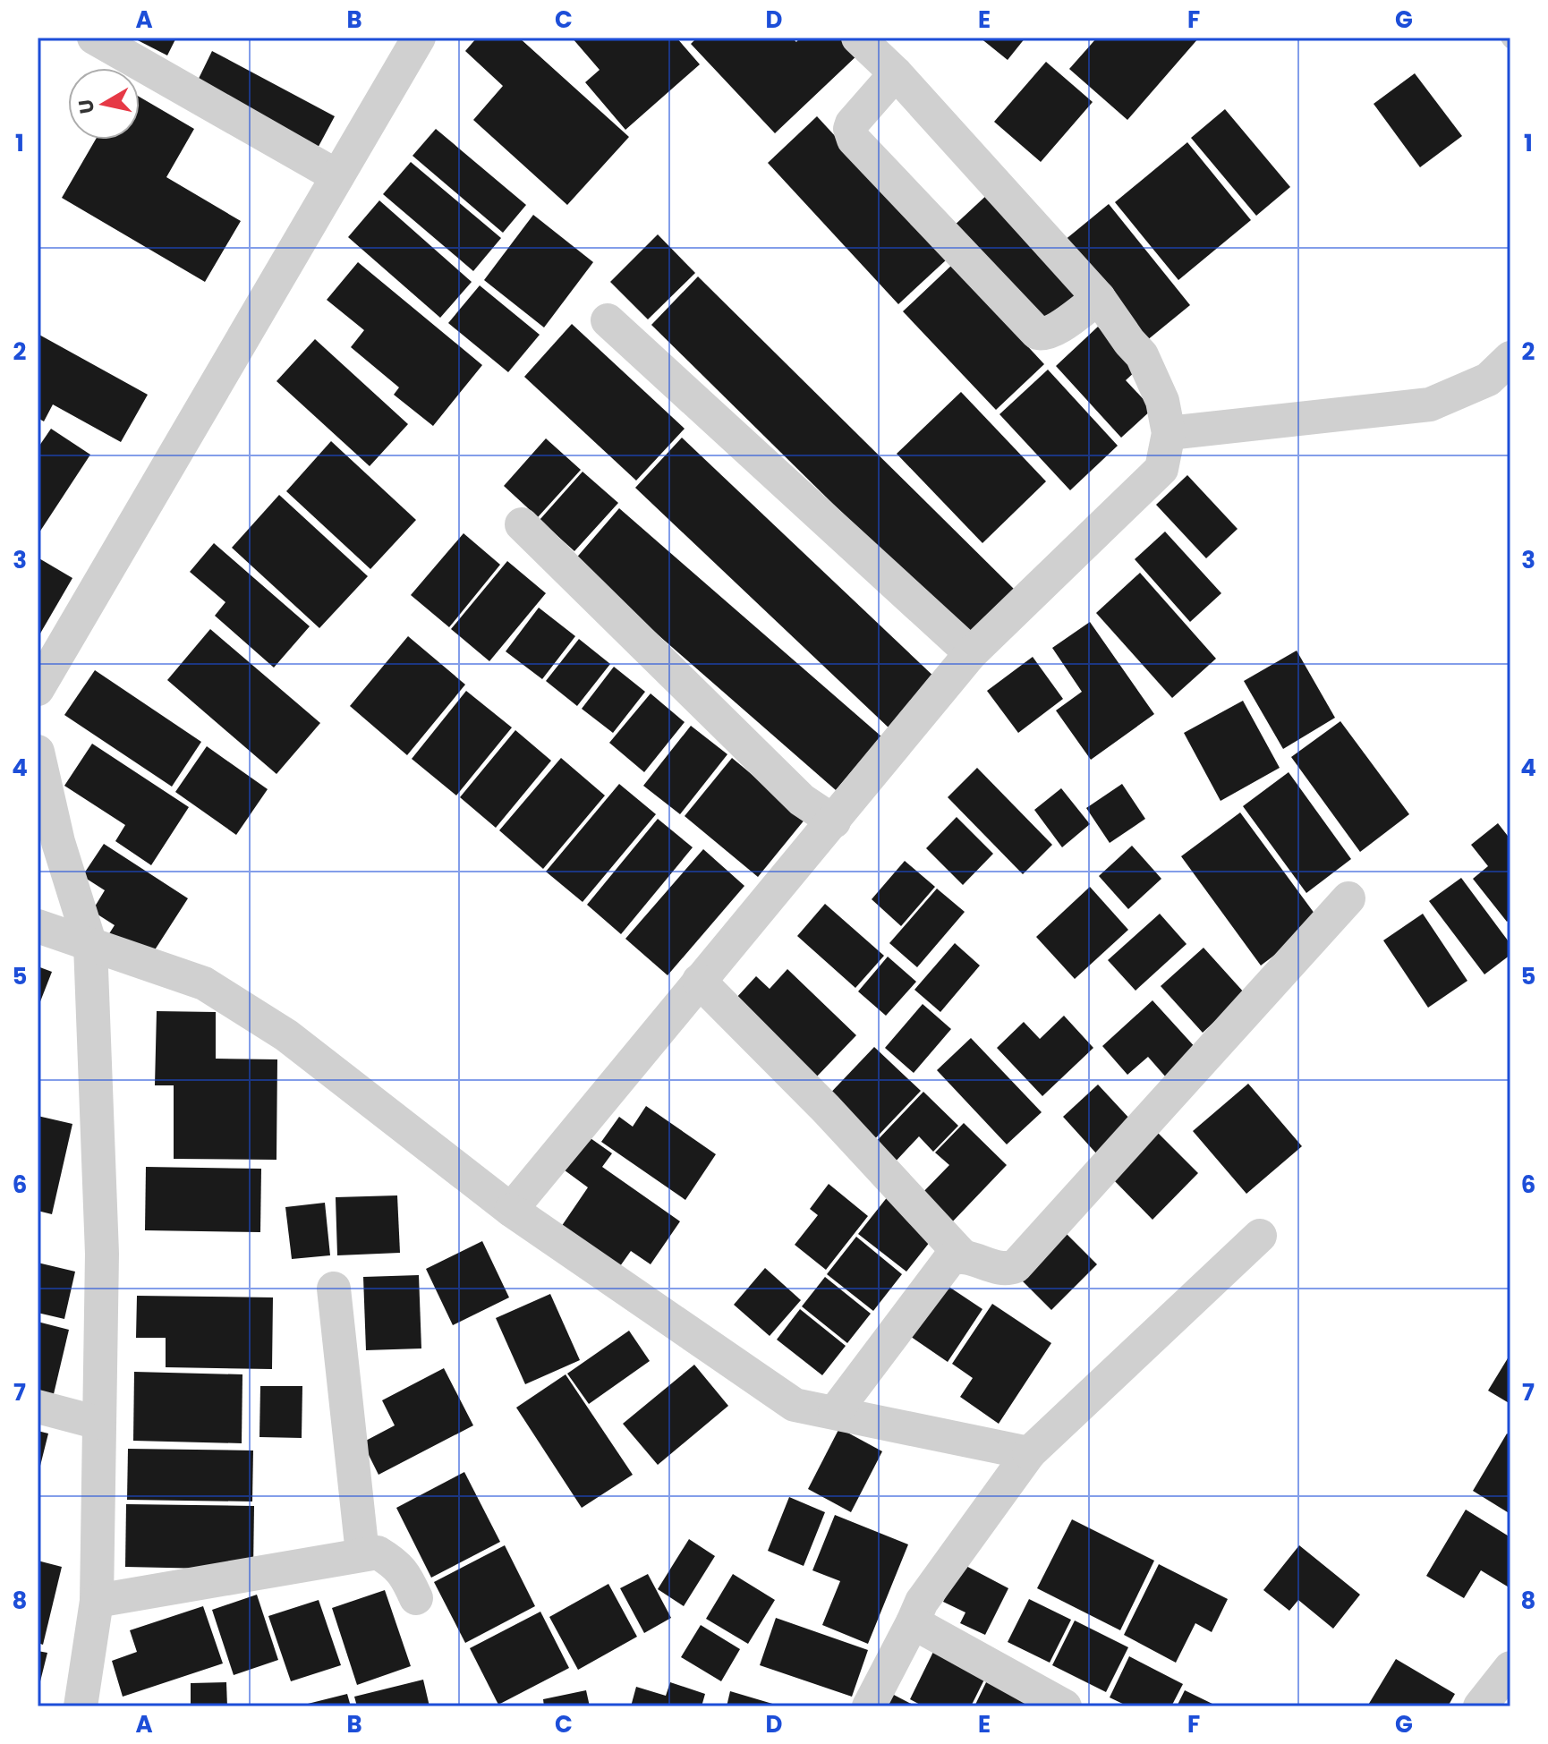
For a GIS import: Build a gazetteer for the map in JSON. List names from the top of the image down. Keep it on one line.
{"north":"left","grid":{"columns":["A","B","C","D","E","F","G"],"rows":["1","2","3","4","5","6","7","8"]}}
